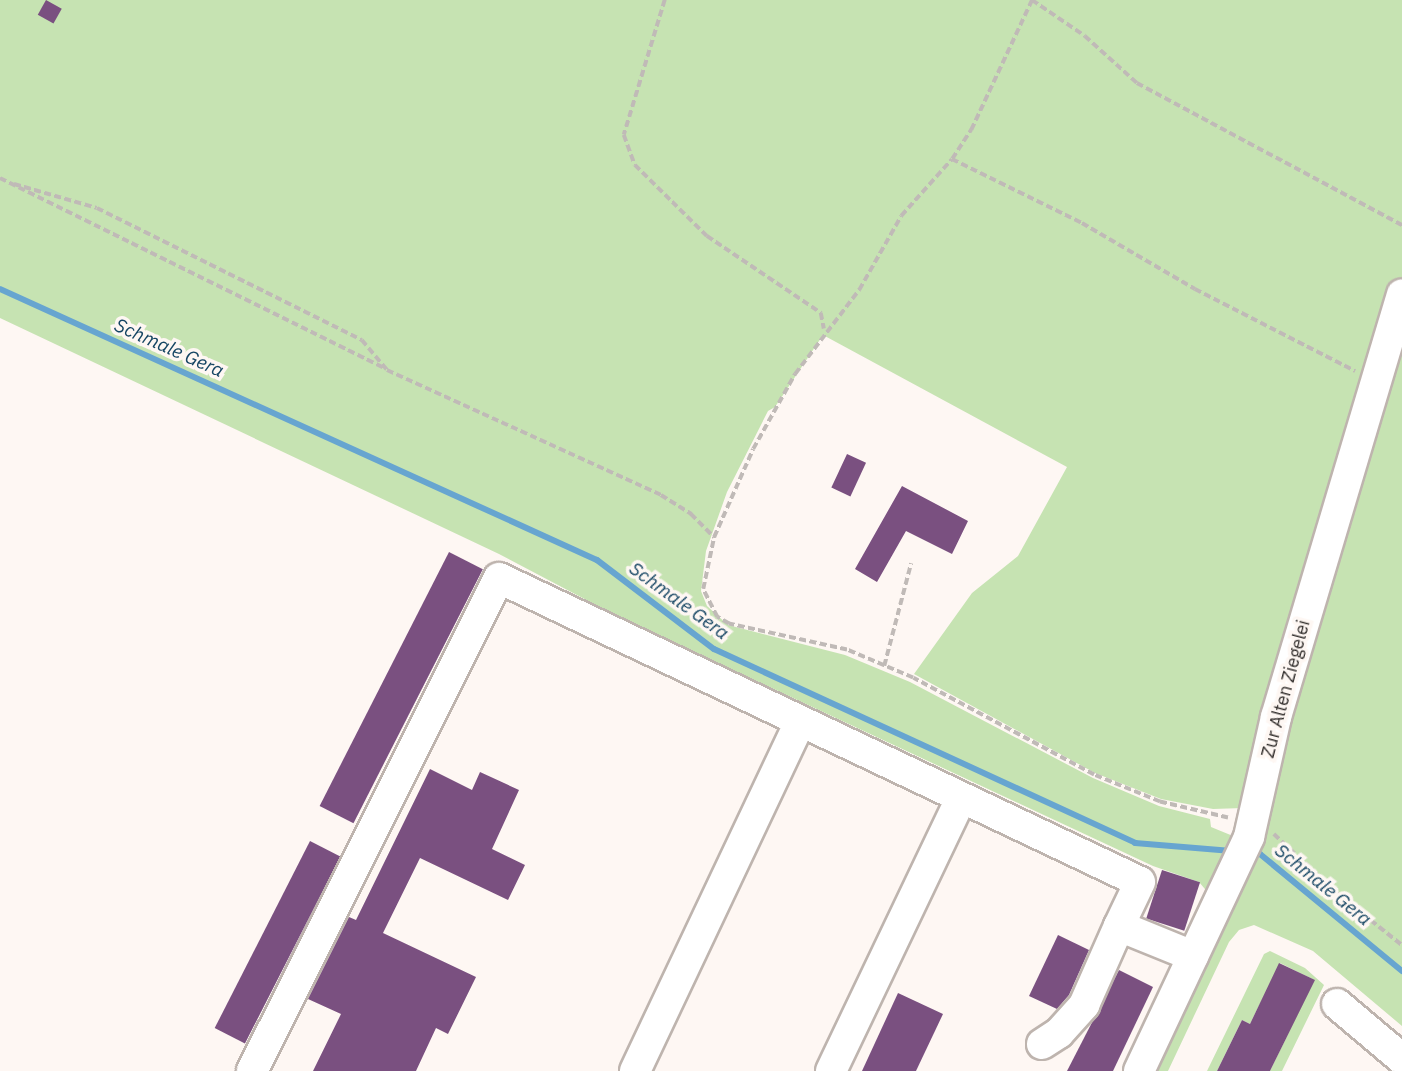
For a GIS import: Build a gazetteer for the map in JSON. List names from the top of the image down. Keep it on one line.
{"streets":{"street":["Zur Alten Ziegelei"]},"water":["Schmale Gera"]}
